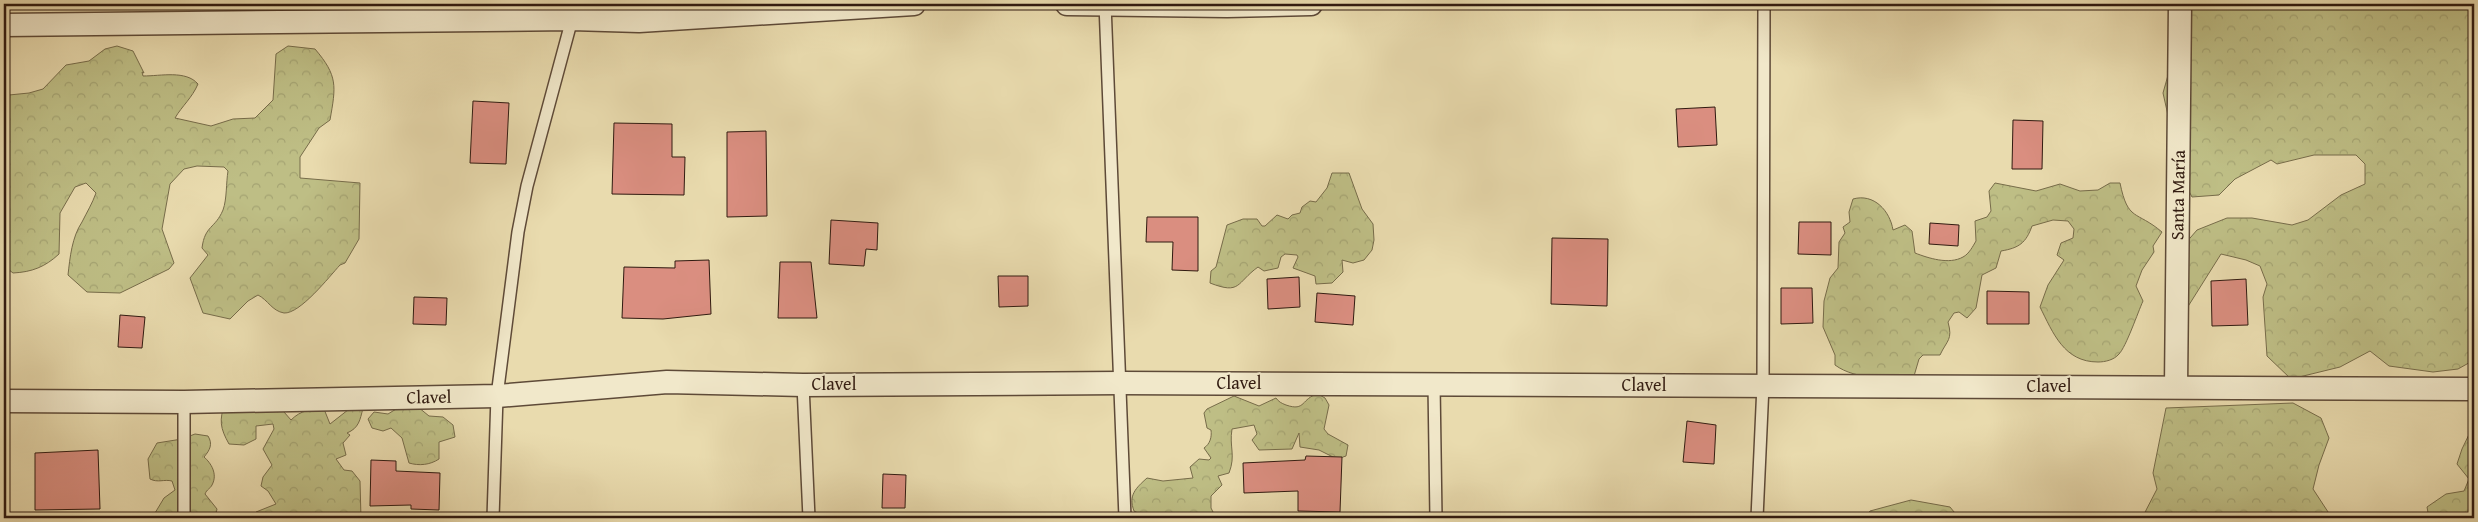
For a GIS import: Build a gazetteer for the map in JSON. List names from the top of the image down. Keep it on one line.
{"streets":{"street":["Santa María","Clavel"]},"crossings":[["Santa María","Clavel"]]}
